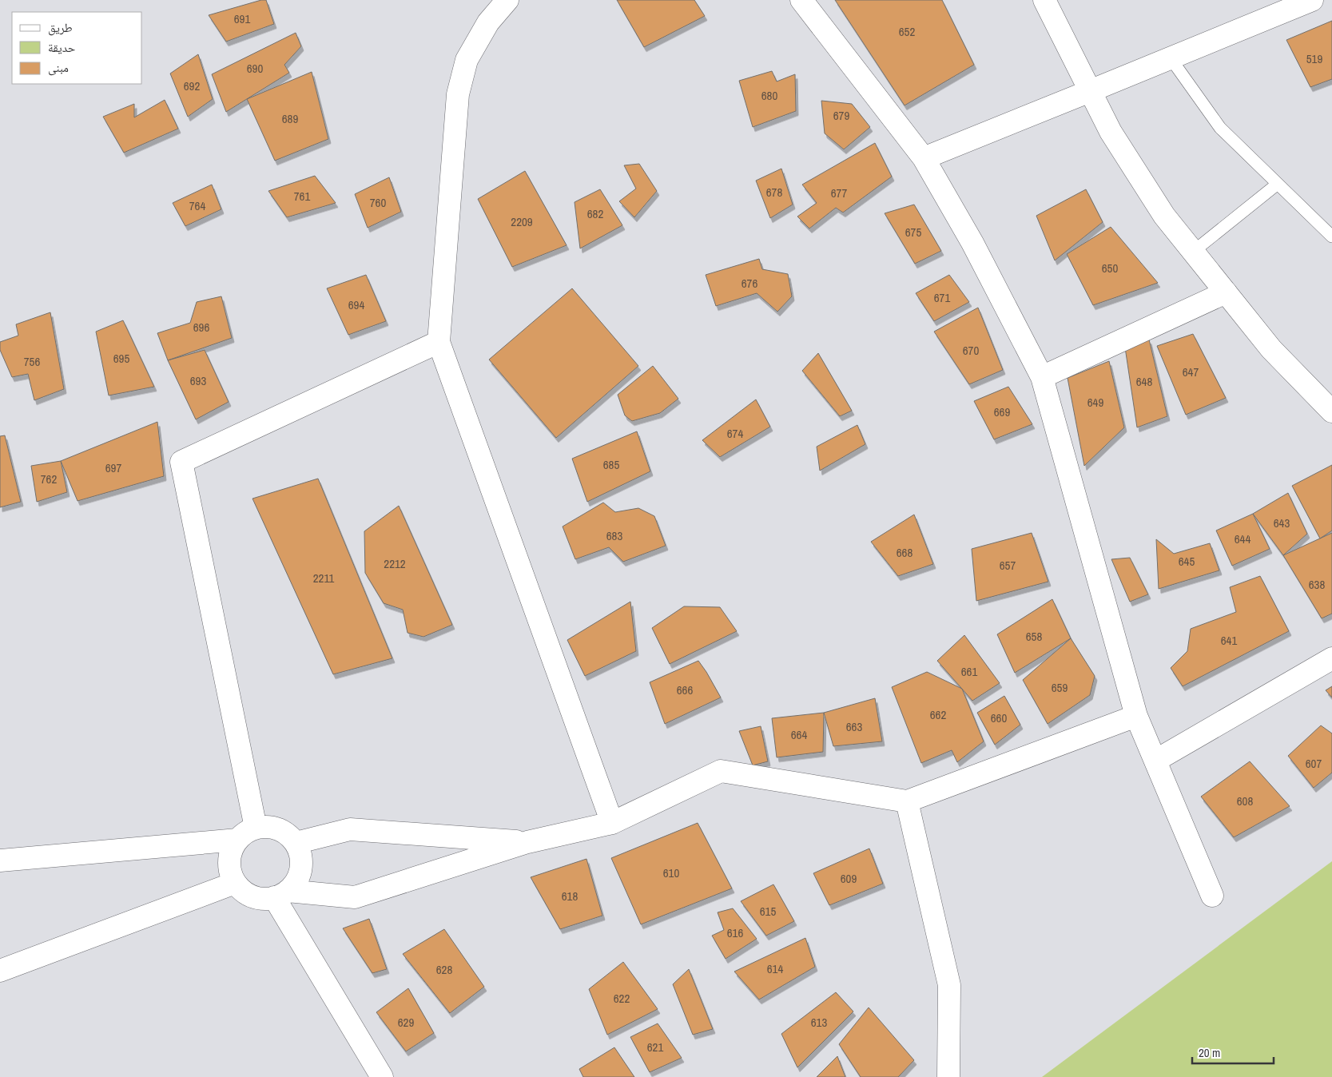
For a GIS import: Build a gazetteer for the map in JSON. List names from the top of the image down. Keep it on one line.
{"house_numbers":["691","652","519","690","692","680","679","689","678","677","761","760","764","682","2209","675","650","676","671","694","696","670","695","756","647","693","648","649","669","674","685","697","762","643","683","644","668","645","2212","657","2211","638","658","641","661","659","666","662","660","663","664","607","608","610","609","618","615","616","614","628","622","629","613","621"],"legend":["طريق","حديقة","مبنى"],"scale_bar":"20 m"}
